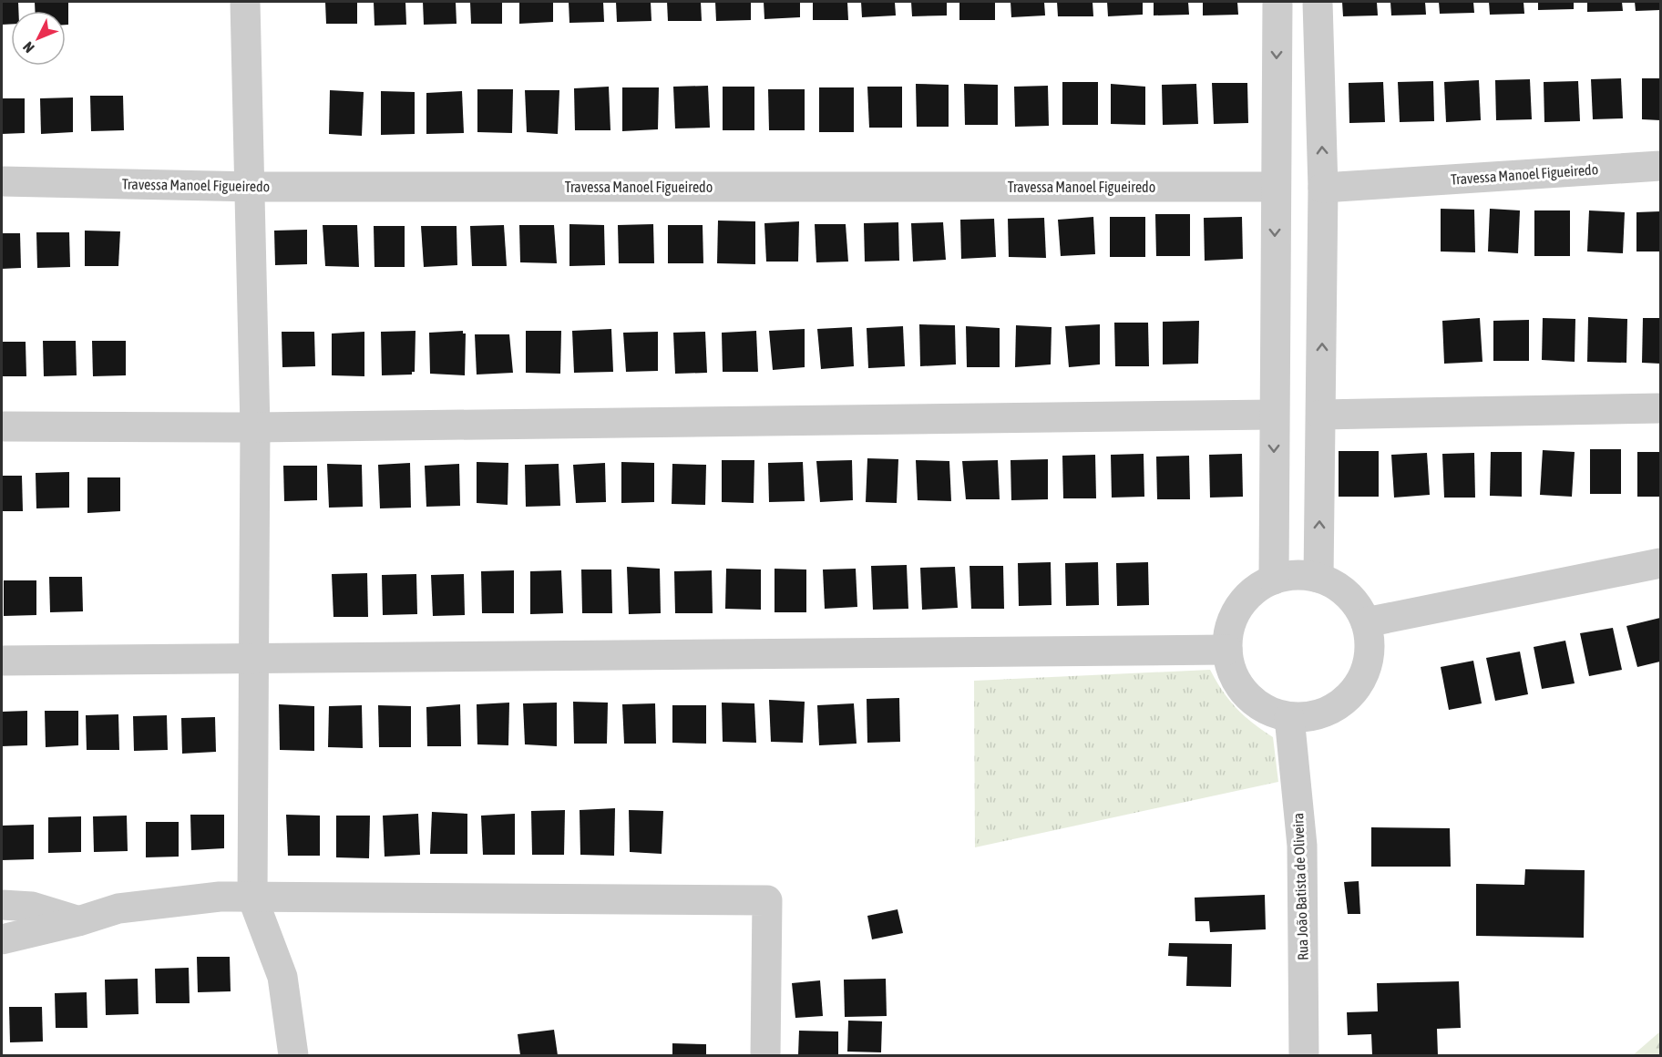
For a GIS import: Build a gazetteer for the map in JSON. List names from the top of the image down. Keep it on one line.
{"streets":{"street":["Travessa Manoel Figueiredo","Rua João Batista de Oliveira"]},"north":"bottom left"}
